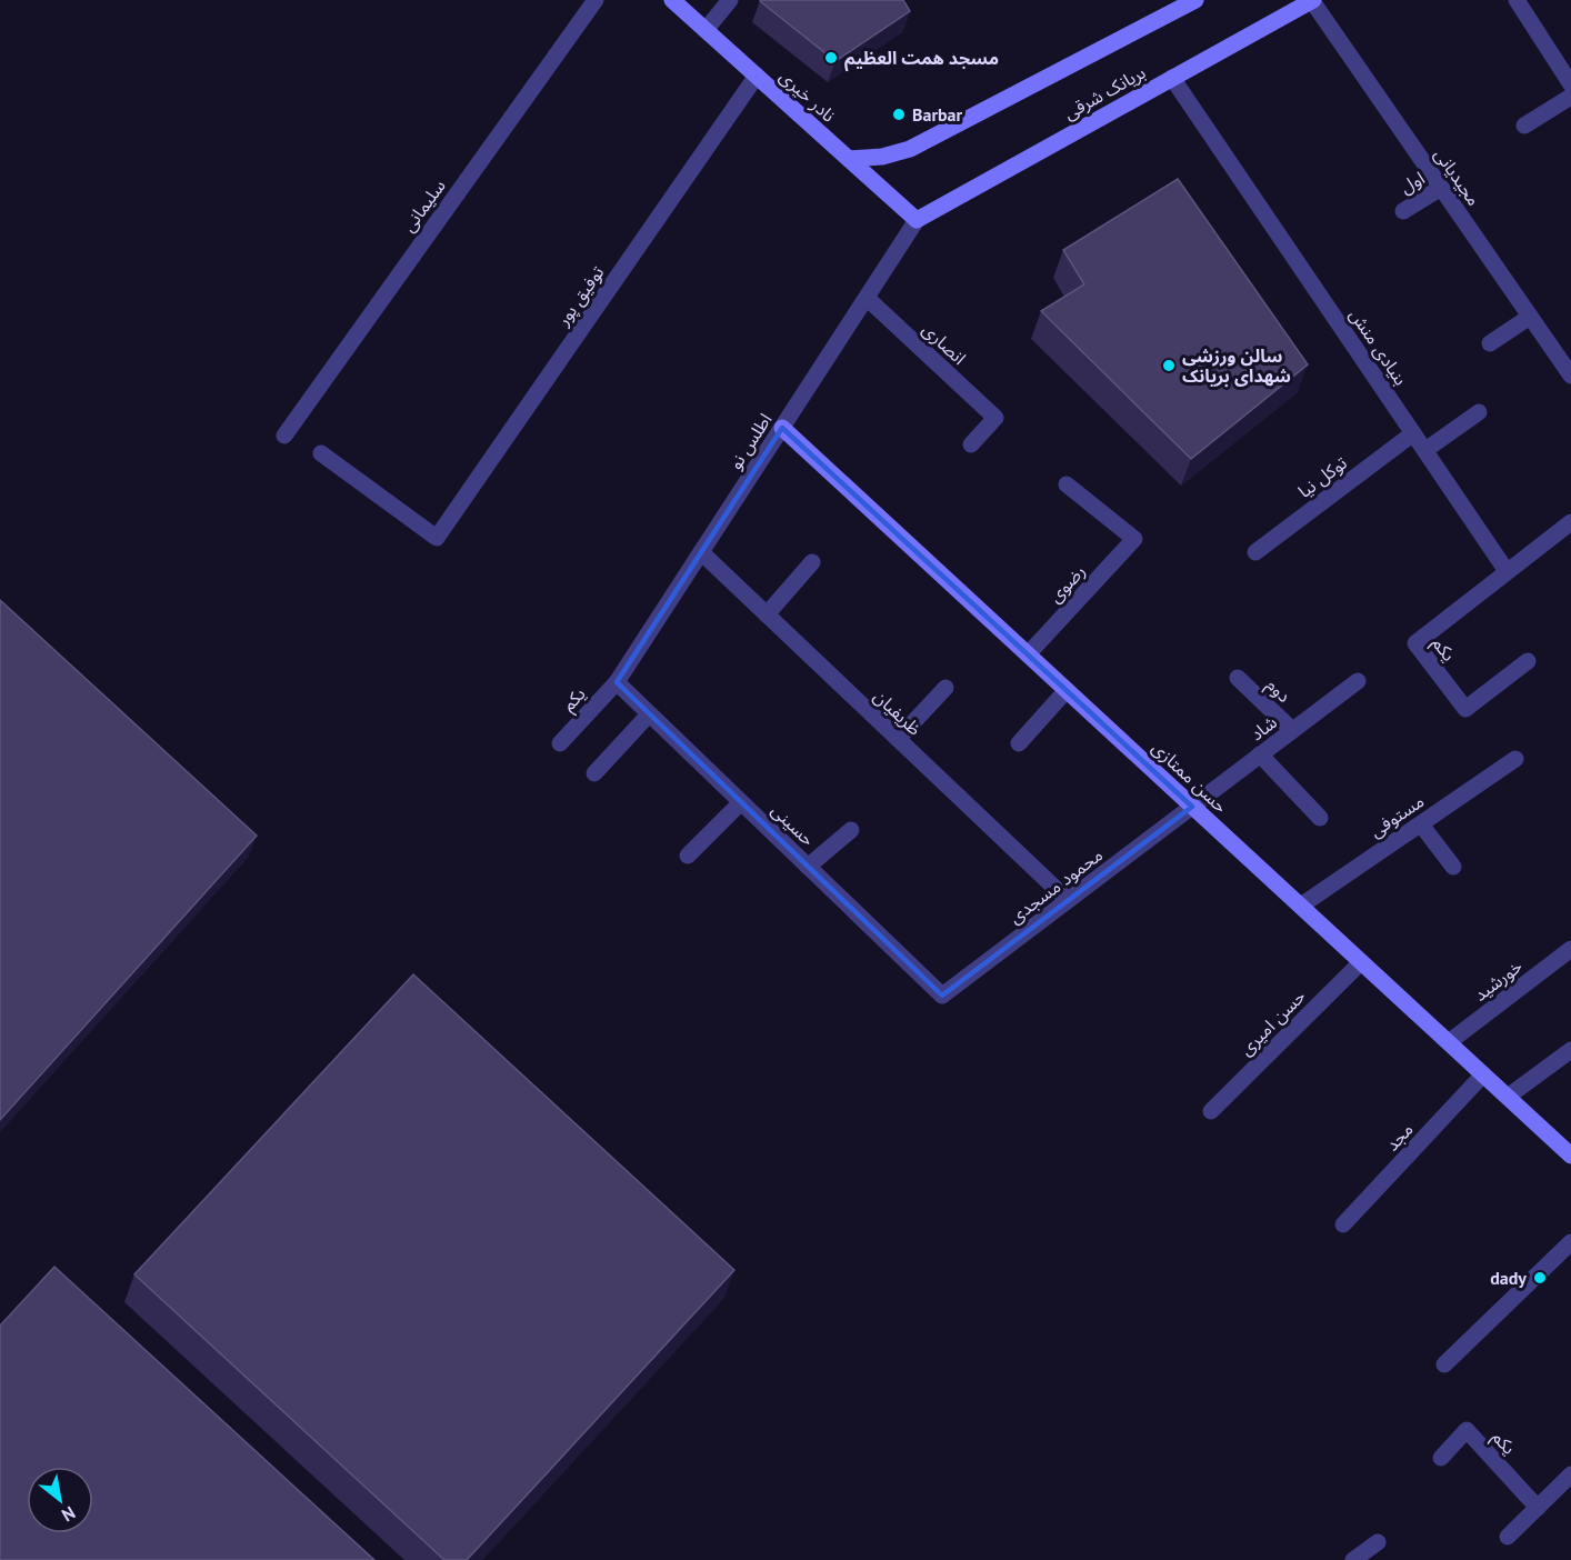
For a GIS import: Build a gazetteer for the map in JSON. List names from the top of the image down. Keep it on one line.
{"streets":{"street":["بریانک شرقی","نادر خیری","مجیدیانی","اول","سلیمانی","توفیق پور","انصاری","بنیادی منش","اطلس نو","توکل نیا","رضوی","یکم","دوم","ظریفیان","شاد","حسن ممتازی","مستوفی","حسینی","محمود مسجدی","خورشید","حسن امیری","مجد"]},"crossings":[["بریانک شرقی","نادر خیری"],["بریانک شرقی","مجیدیانی"],["بریانک شرقی","بنیادی منش"],["بریانک شرقی","اطلس نو"],["نادر خیری","توفیق پور"],["نادر خیری","اطلس نو"],["مجیدیانی","اول"],["انصاری","اطلس نو"],["بنیادی منش","توکل نیا"],["بنیادی منش","یکم"],["اطلس نو","یکم"],["اطلس نو","ظریفیان"],["اطلس نو","حسن ممتازی"],["اطلس نو","حسینی"],["رضوی","حسن ممتازی"],["یکم","حسینی"],["دوم","شاد"],["ظریفیان","محمود مسجدی"],["شاد","حسن ممتازی"],["شاد","محمود مسجدی"],["حسن ممتازی","مستوفی"],["حسن ممتازی","محمود مسجدی"],["حسن ممتازی","خورشید"],["حسن ممتازی","حسن امیری"],["حسن ممتازی","مجد"],["حسینی","محمود مسجدی"]],"places":["مسجد همت العظیم","Barbar","سالن ورزشی شهدای بریانک","dady"],"north":"bottom right"}
